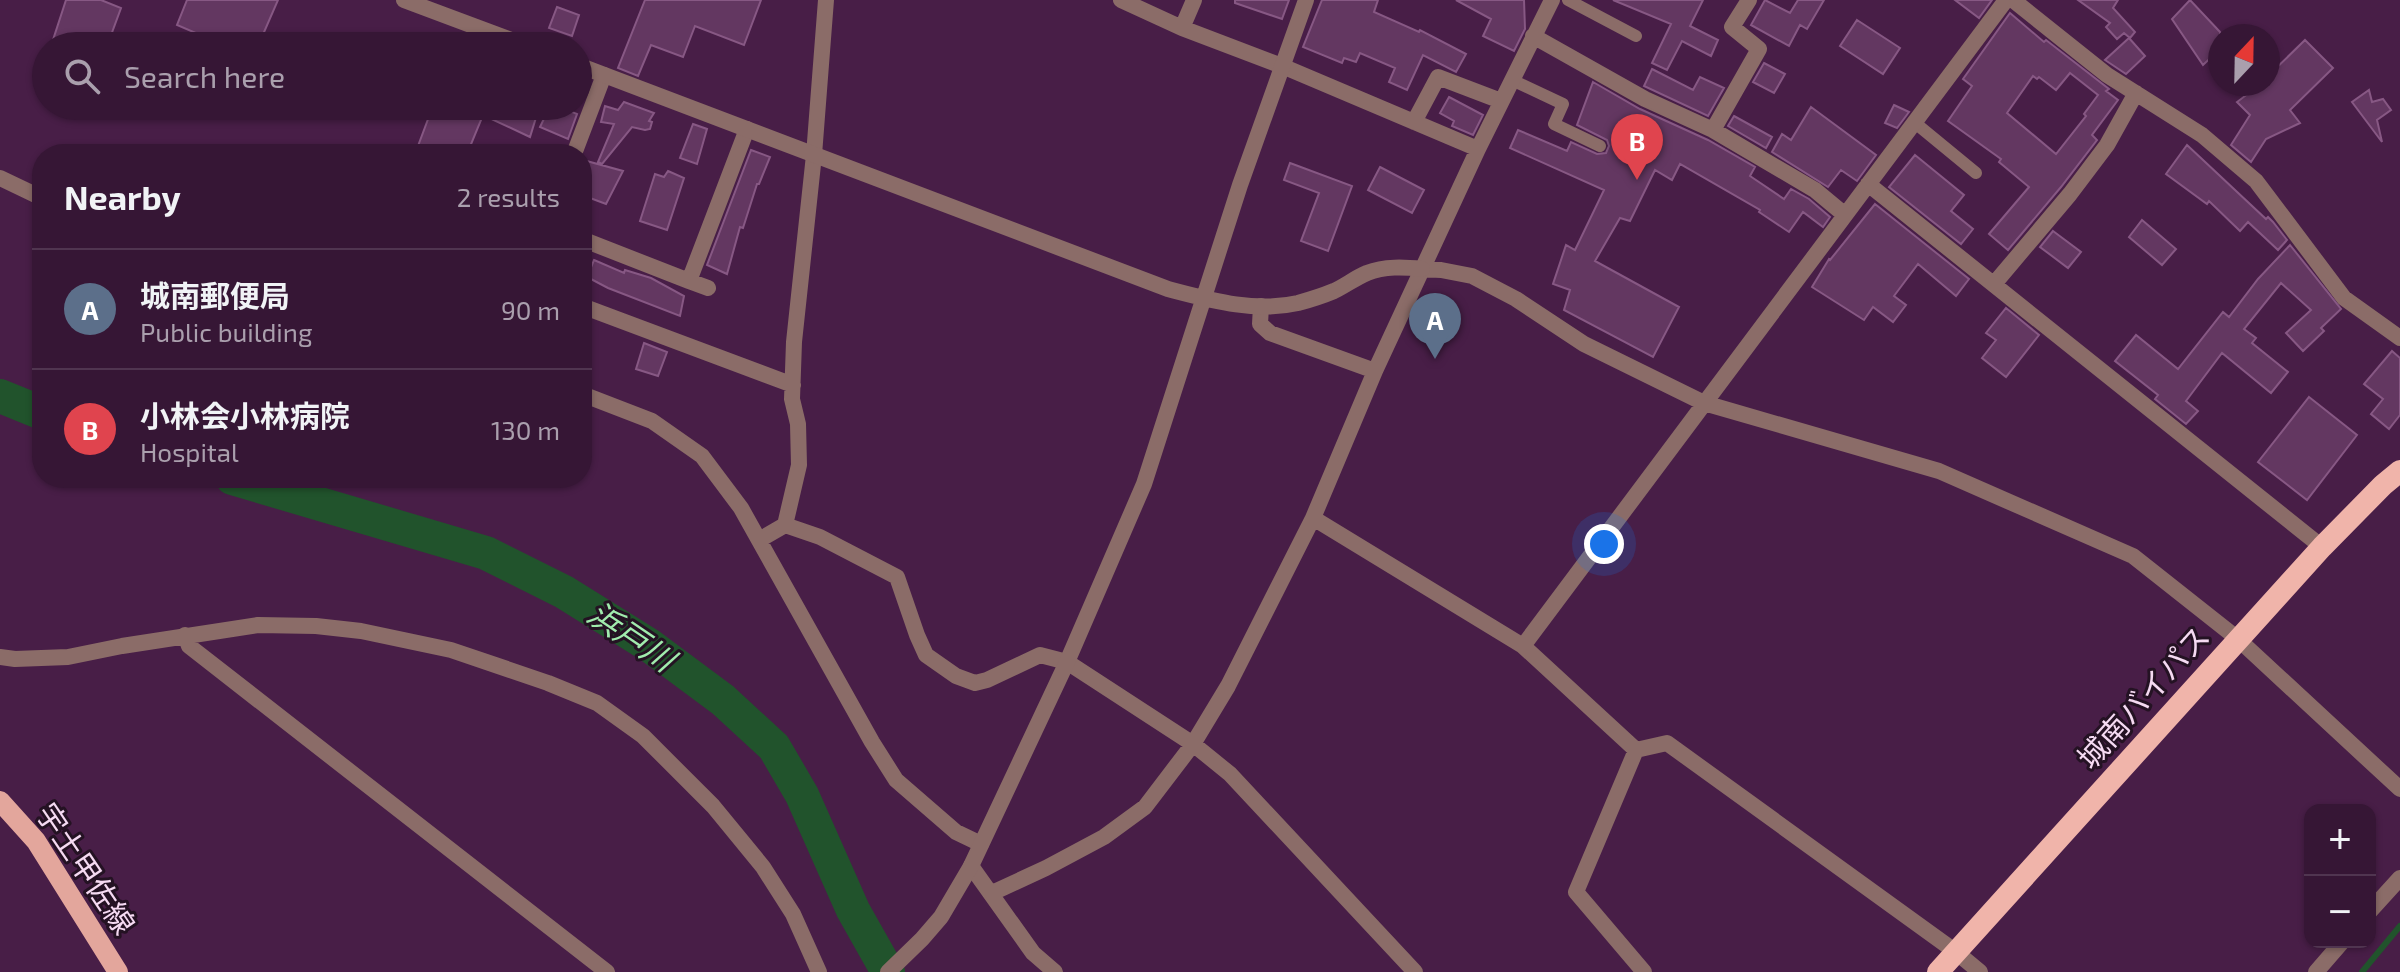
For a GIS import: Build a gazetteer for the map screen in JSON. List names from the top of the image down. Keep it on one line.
{"streets":{"highway":["城南バイパス"],"main road":["宇土甲佐線"]},"water":["浜戸川"],"north":"top","page":{"search":"Search here","pins":["B","A"],"heading":["Nearby","2 results"],"list":[{"mark":"A","name":"城南郵便局","note":"Public building","value":"90 m"},{"mark":"B","name":"小林会小林病院","note":"Hospital","value":"130 m"}],"map_buttons":["+","−"]}}
